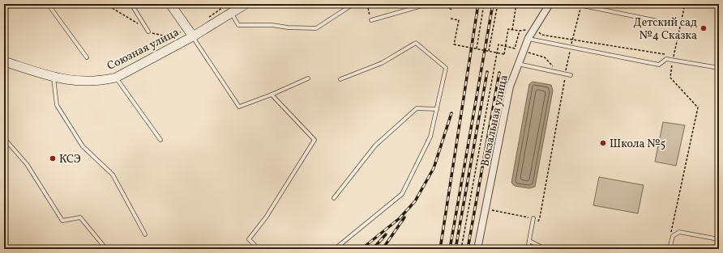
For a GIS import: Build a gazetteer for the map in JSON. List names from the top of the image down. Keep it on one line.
{"streets":{"street":["Союзная улица","Вокзальная улица"]},"places":["Детский сад №4 Сказка","Школа №5","КСЭ"]}
